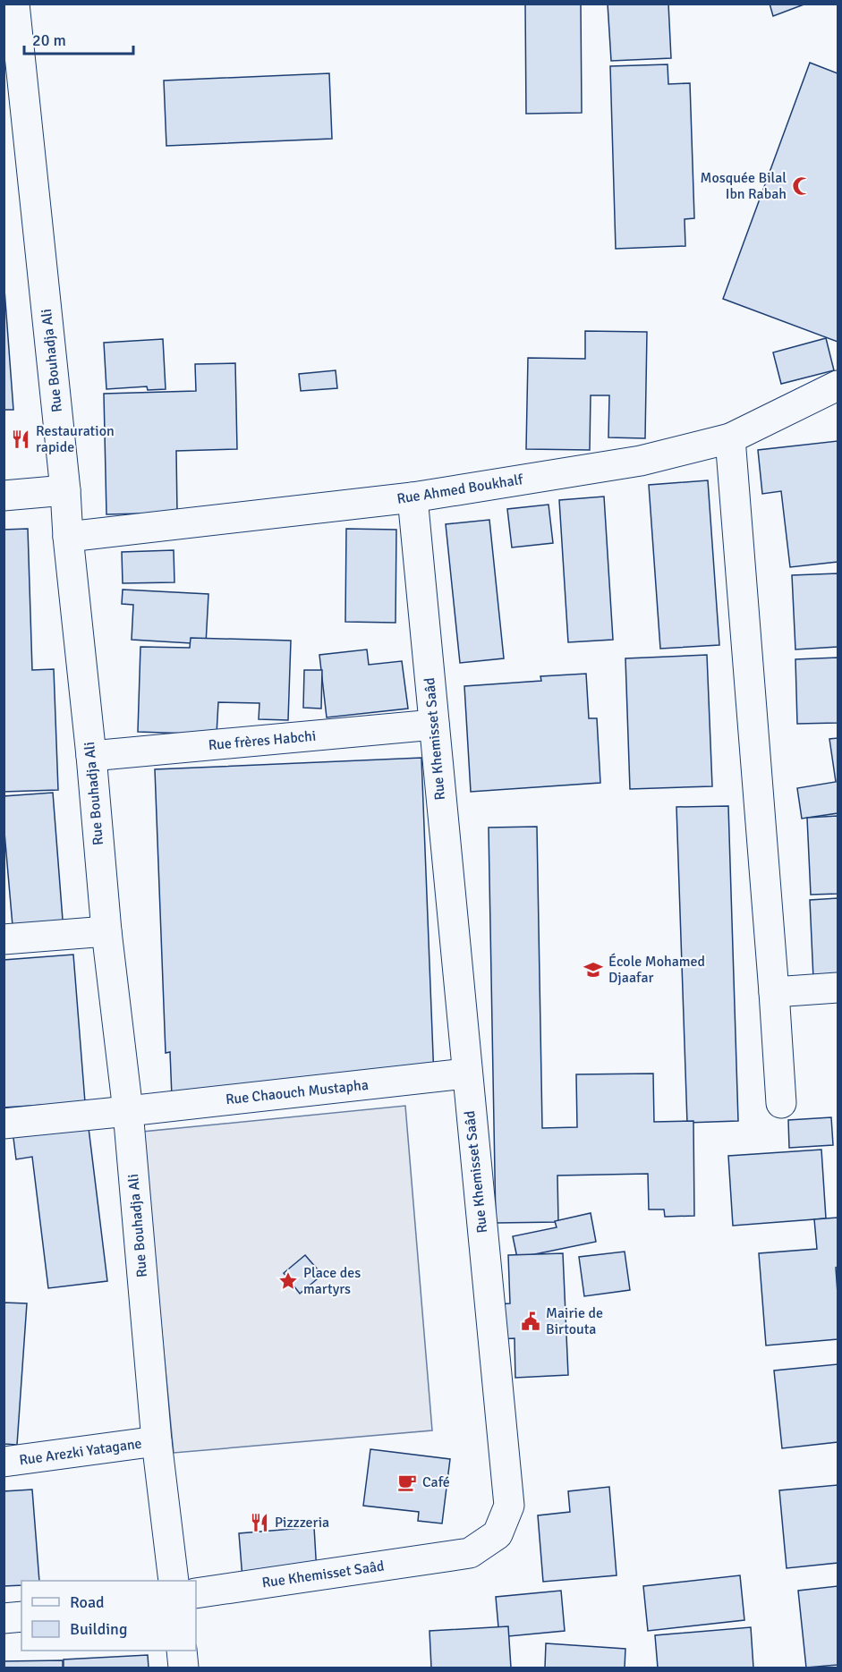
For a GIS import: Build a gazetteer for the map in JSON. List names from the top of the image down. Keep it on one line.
{"streets":{"street":["Rue Bouhadja Ali","Rue Ahmed Boukhalf","Rue Khemisset Saâd","Rue frères Habchi","Rue Chaouch Mustapha","Rue Arezki Yatagane"]},"crossings":[["Rue Bouhadja Ali","Rue Ahmed Boukhalf"],["Rue Bouhadja Ali","Rue frères Habchi"],["Rue Bouhadja Ali","Rue Chaouch Mustapha"],["Rue Bouhadja Ali","Rue Arezki Yatagane"],["Rue Ahmed Boukhalf","Rue Khemisset Saâd"],["Rue Khemisset Saâd","Rue frères Habchi"],["Rue Khemisset Saâd","Rue Chaouch Mustapha"]],"places":{"mosque":["Mosquée Bilal Ibn Rabah"],"restaurant":["Restauration rapide","Pizzzeria"],"school or university":["École Mohamed Djaafar"],"place":["Place des martyrs"],"public building":["Mairie de Birtouta"],"cafe":["Café"]},"legend":["Road","Building"],"scale_bar":"20 m"}
